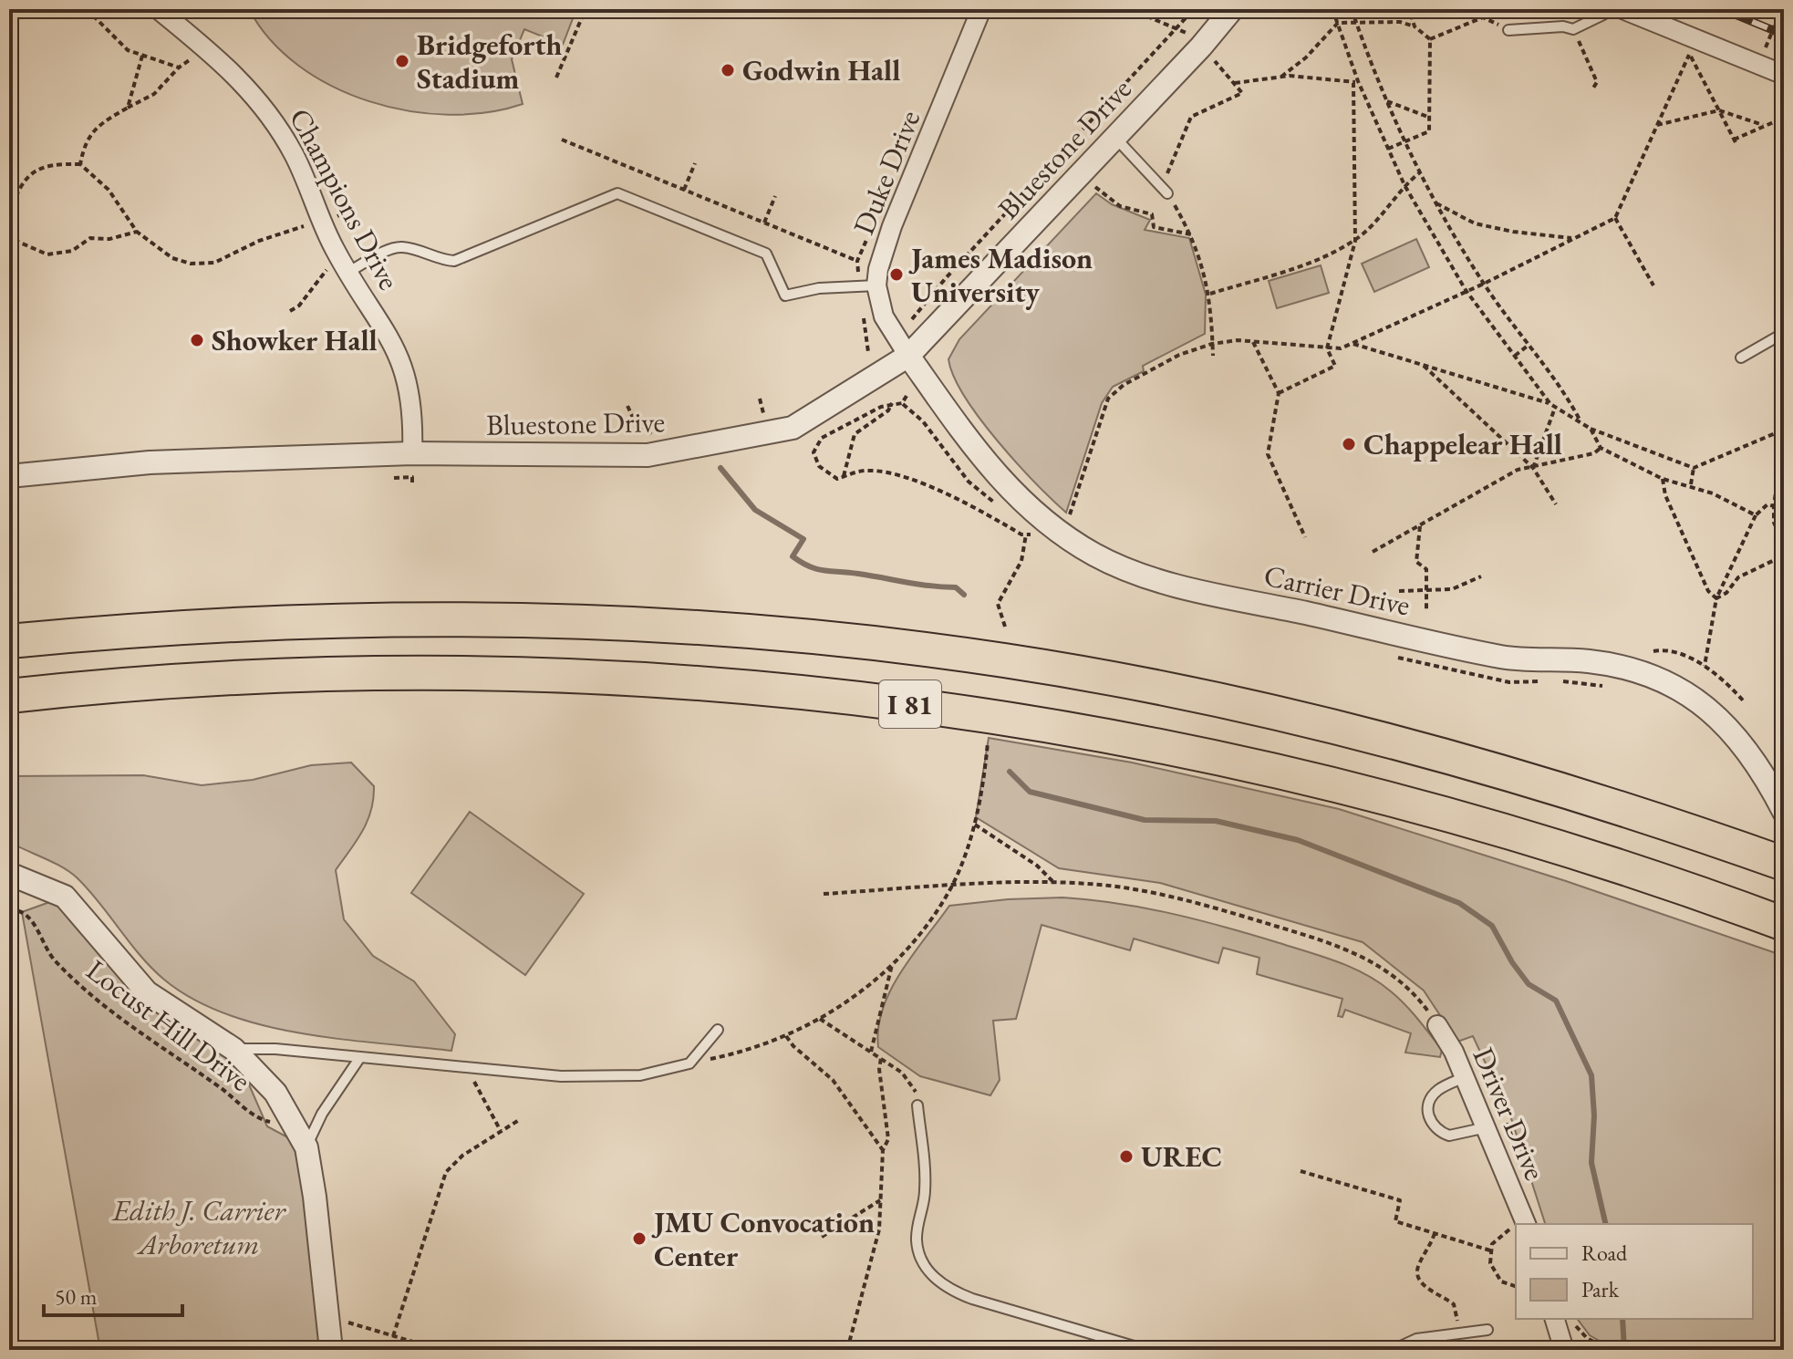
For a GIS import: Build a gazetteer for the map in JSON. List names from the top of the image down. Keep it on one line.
{"streets":{"highway":["I 81"],"street":["Bluestone Drive","Duke Drive","Champions Drive","Carrier Drive","Driver Drive"],"path":["Locust Hill Drive"]},"crossings":[["Bluestone Drive","Champions Drive"],["Bluestone Drive","Carrier Drive"]],"parks":["Edith J. Carrier Arboretum"],"places":["Bridgeforth Stadium","Godwin Hall","James Madison University","Showker Hall","Chappelear Hall","UREC","JMU Convocation Center"],"legend":["Road","Park"],"scale_bar":"50 m"}
